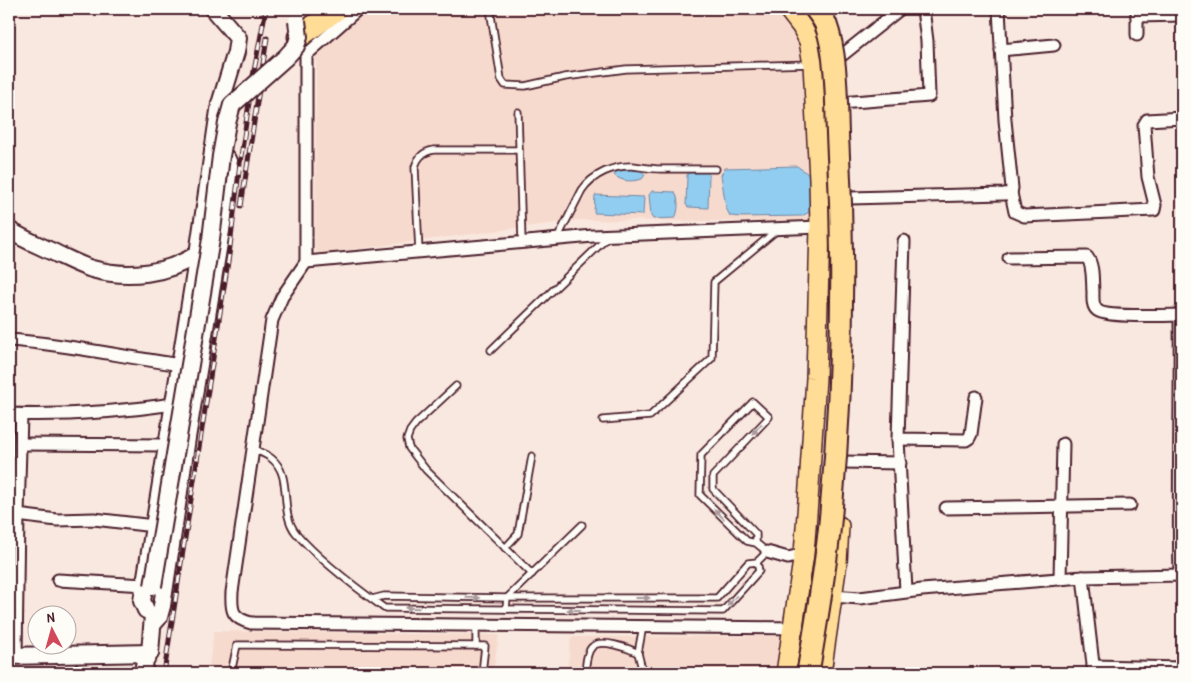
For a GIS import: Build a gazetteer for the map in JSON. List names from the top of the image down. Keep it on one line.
{"north":"top"}
